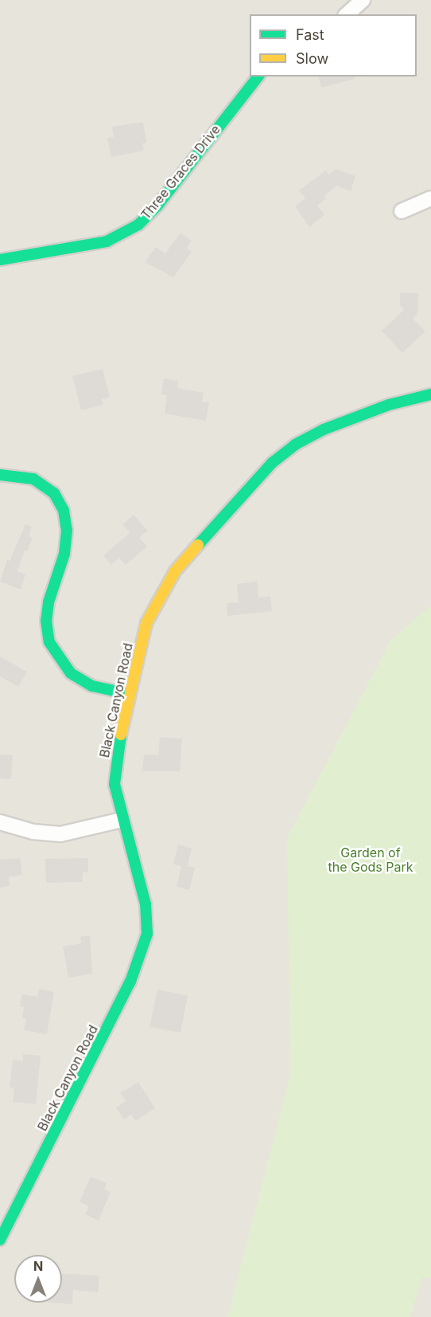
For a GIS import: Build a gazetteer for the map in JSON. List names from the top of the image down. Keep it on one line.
{"streets":{"street":["Three Graces Drive","Black Canyon Road"]},"parks":["Garden of the Gods Park"],"legend":["Fast","Slow"],"north":"top"}
